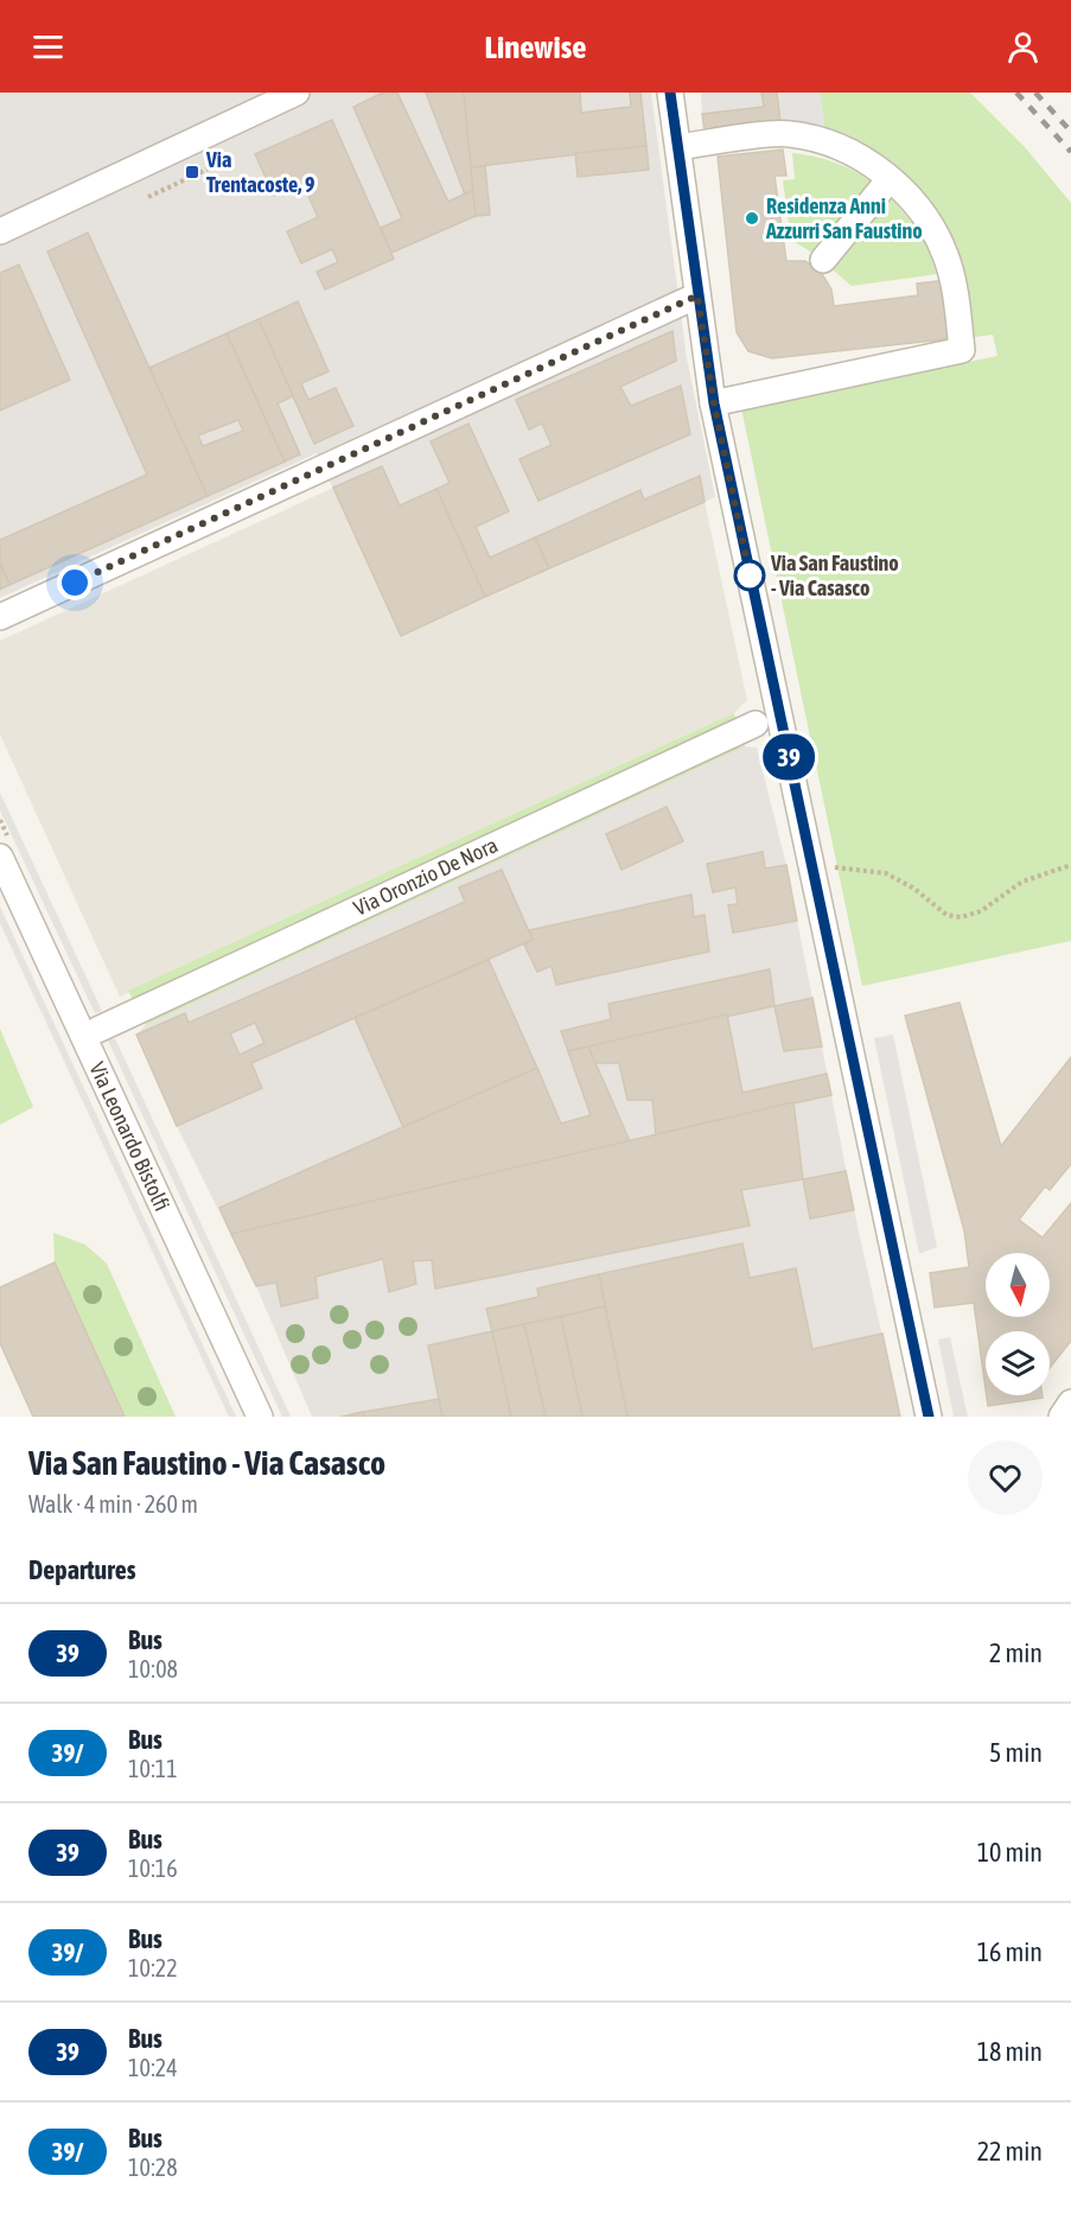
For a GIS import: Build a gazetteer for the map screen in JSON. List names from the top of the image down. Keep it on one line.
{"streets":{"street":["Via Oronzio De Nora","Via Leonardo Bistolfi"]},"places":{"transit":["Via Trentacoste, 9"],"other":["Residenza Anni Azzurri San Faustino","Via San Faustino - Via Casasco"]},"lines":["bus line 39"],"north":"bottom","page":{"header":"Linewise","on_map":"39","heading":[["Via San Faustino - Via Casasco","Walk · 4 min · 260 m"],"Departures"],"list":[{"mark":"39","name":"Bus","note":"10:08","value":"2 min"},{"mark":"39/","name":"Bus","note":"10:11","value":"5 min"},{"mark":"39","name":"Bus","note":"10:16","value":"10 min"},{"mark":"39/","name":"Bus","note":"10:22","value":"16 min"},{"mark":"39","name":"Bus","note":"10:24","value":"18 min"},{"mark":"39/","name":"Bus","note":"10:28","value":"22 min"}]}}
